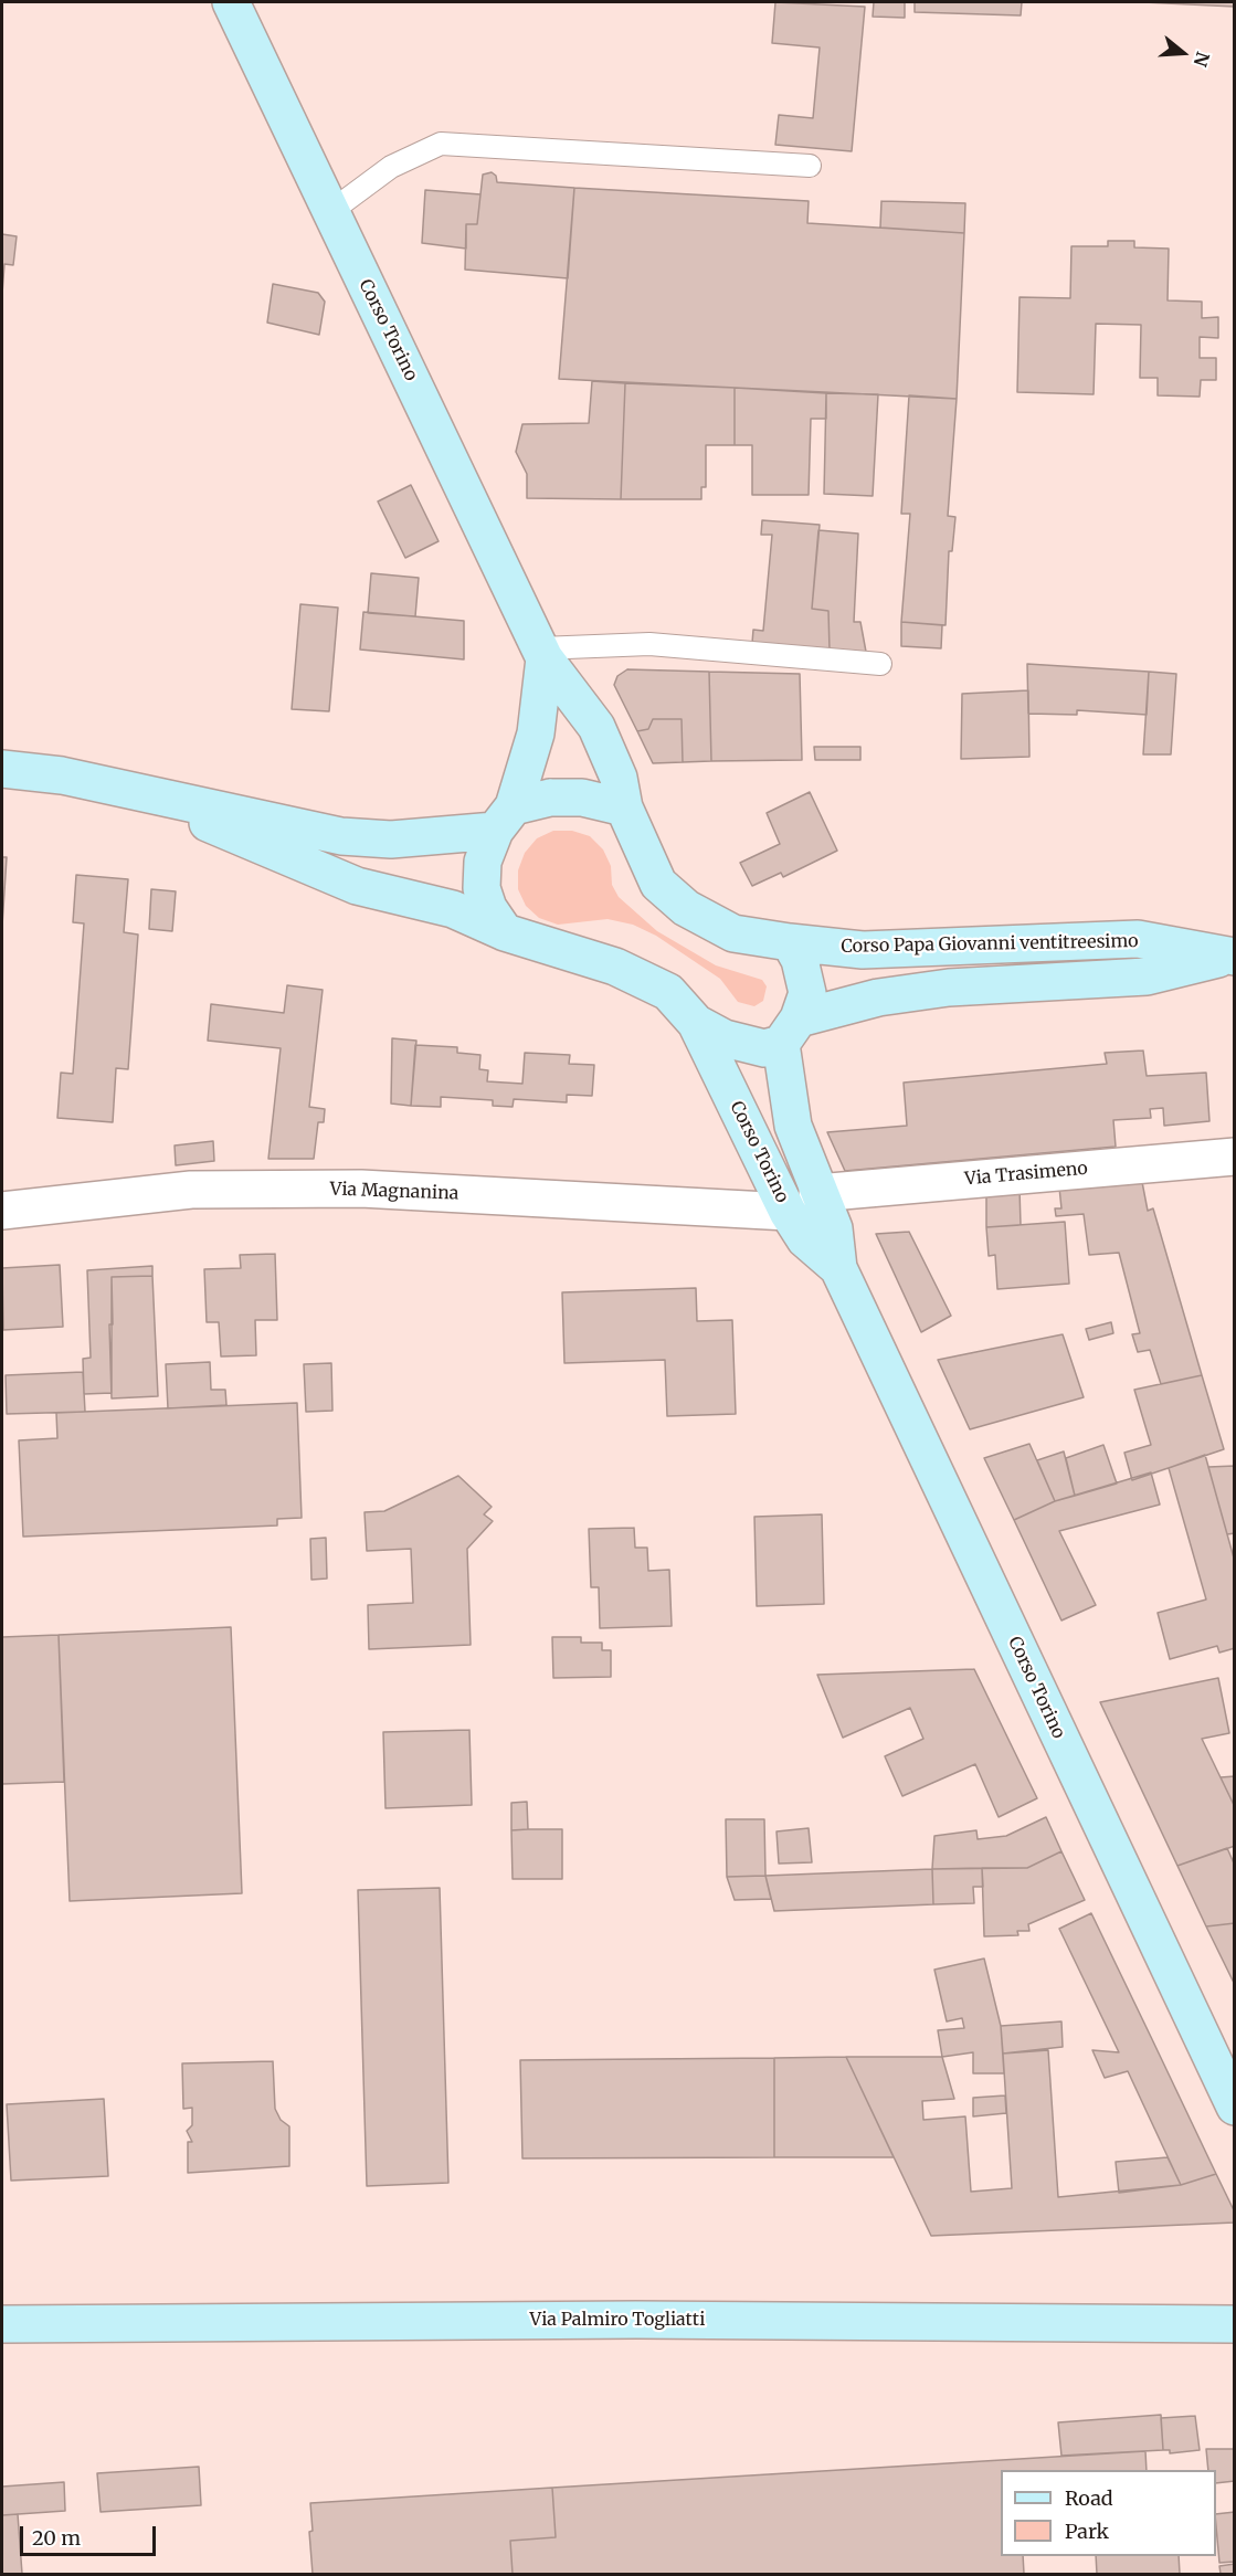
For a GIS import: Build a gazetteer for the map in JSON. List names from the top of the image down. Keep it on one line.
{"streets":{"main road":["Corso Torino","Corso Papa Giovanni ventitreesimo","Via Palmiro Togliatti"],"street":["Via Trasimeno","Via Magnanina"]},"crossings":[["Corso Torino","Corso Papa Giovanni ventitreesimo"],["Corso Torino","Via Trasimeno"],["Corso Torino","Via Magnanina"]],"legend":["Road","Park"],"scale_bar":"20 m","north":"right"}
